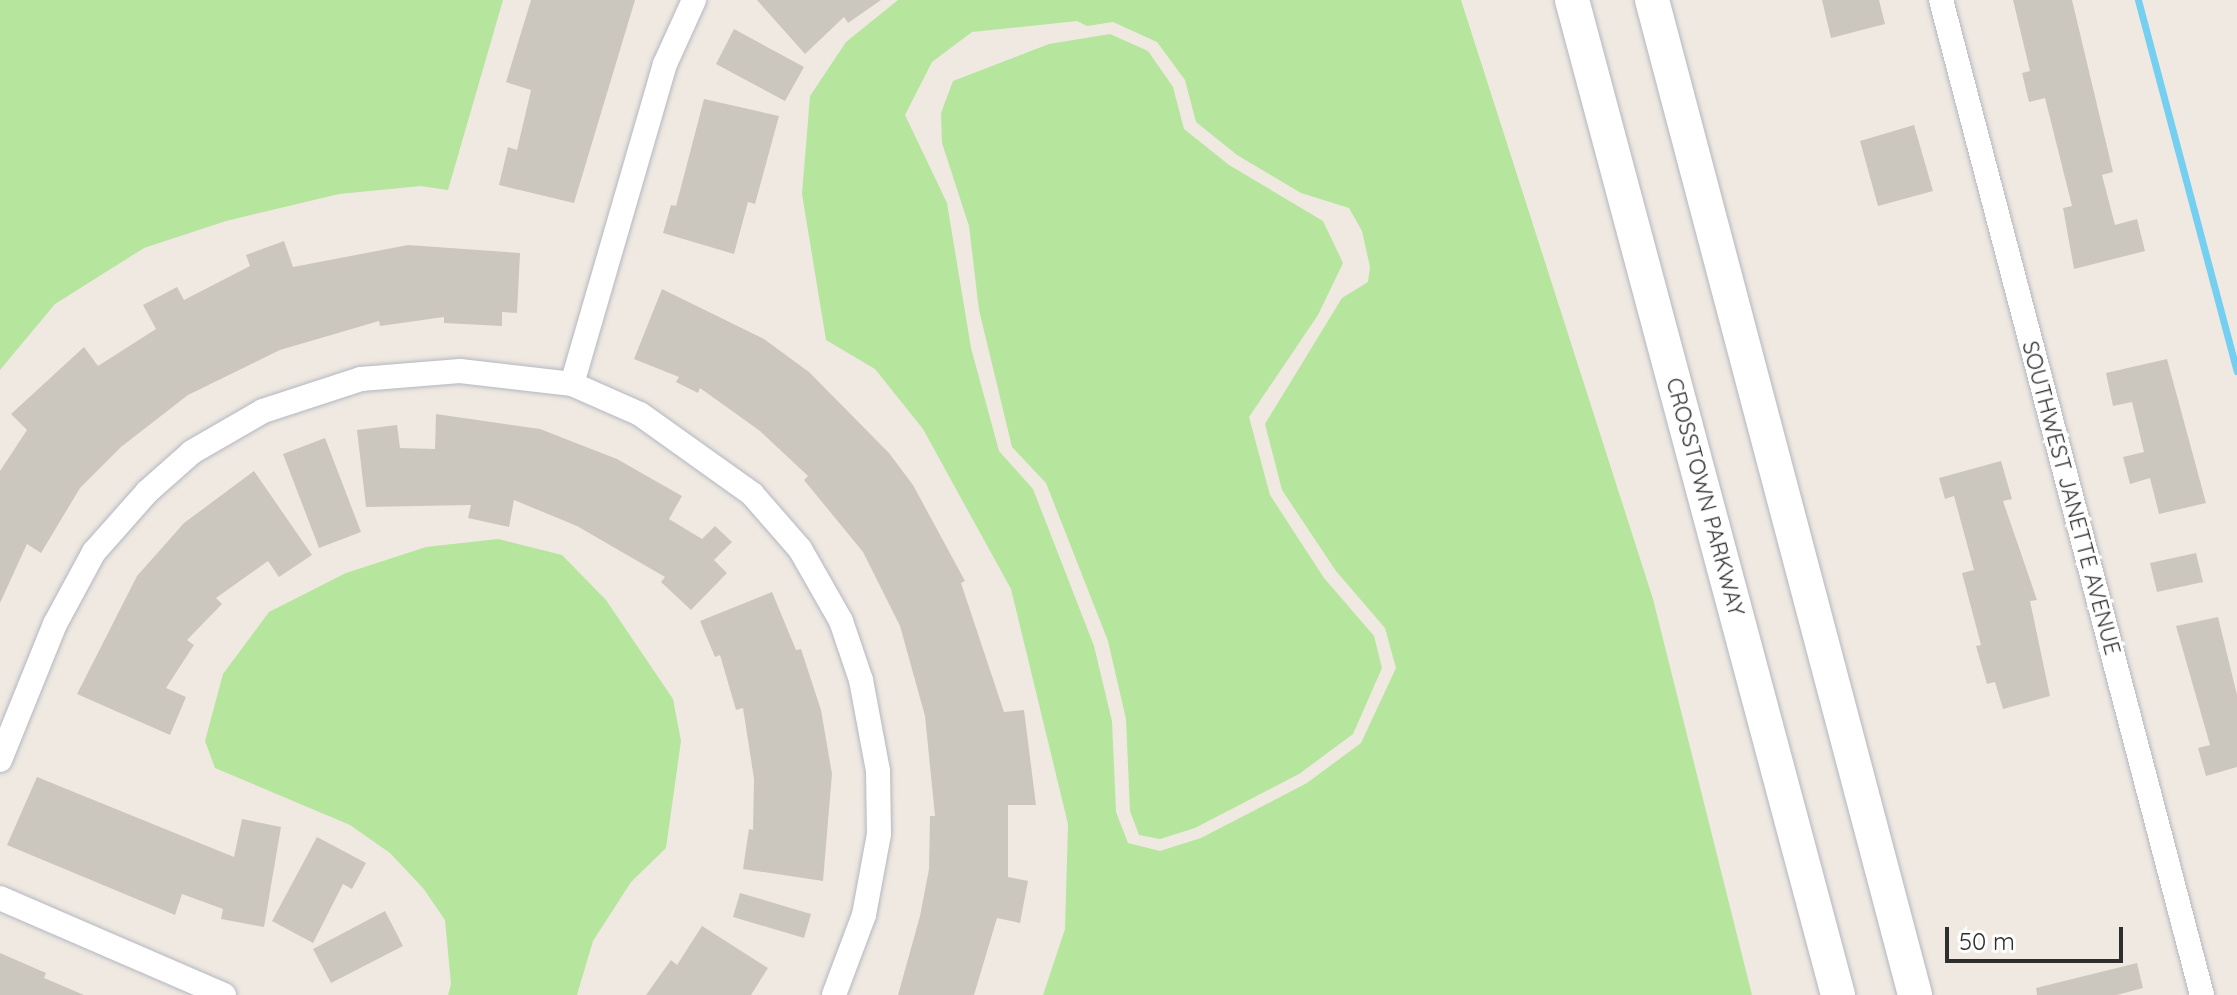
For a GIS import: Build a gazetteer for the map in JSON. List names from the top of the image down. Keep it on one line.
{"streets":{"main road":["CROSSTOWN PARKWAY"],"street":["SOUTHWEST JANETTE AVENUE"]},"scale_bar":"50 m"}
